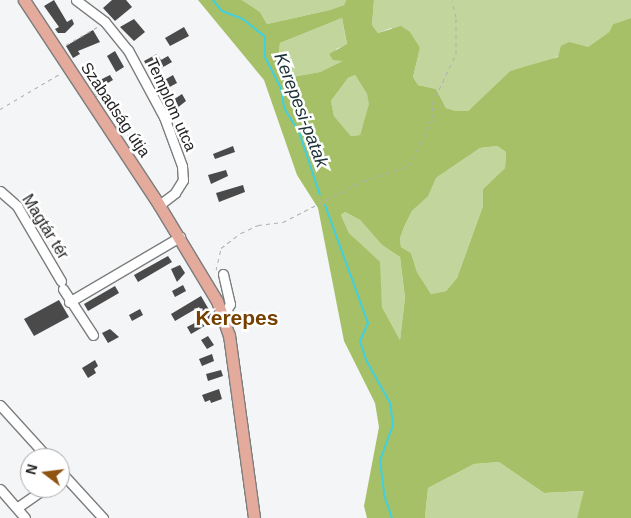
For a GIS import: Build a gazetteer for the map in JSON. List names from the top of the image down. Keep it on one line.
{"streets":{"main road":["Szabadság útja"],"street":["Templom utca","Magtár tér"]},"crossings":[["Templom utca","Szabadság útja"]],"districts":["Kerepes"],"water":["Kerepesi-patak"],"north":"left"}
